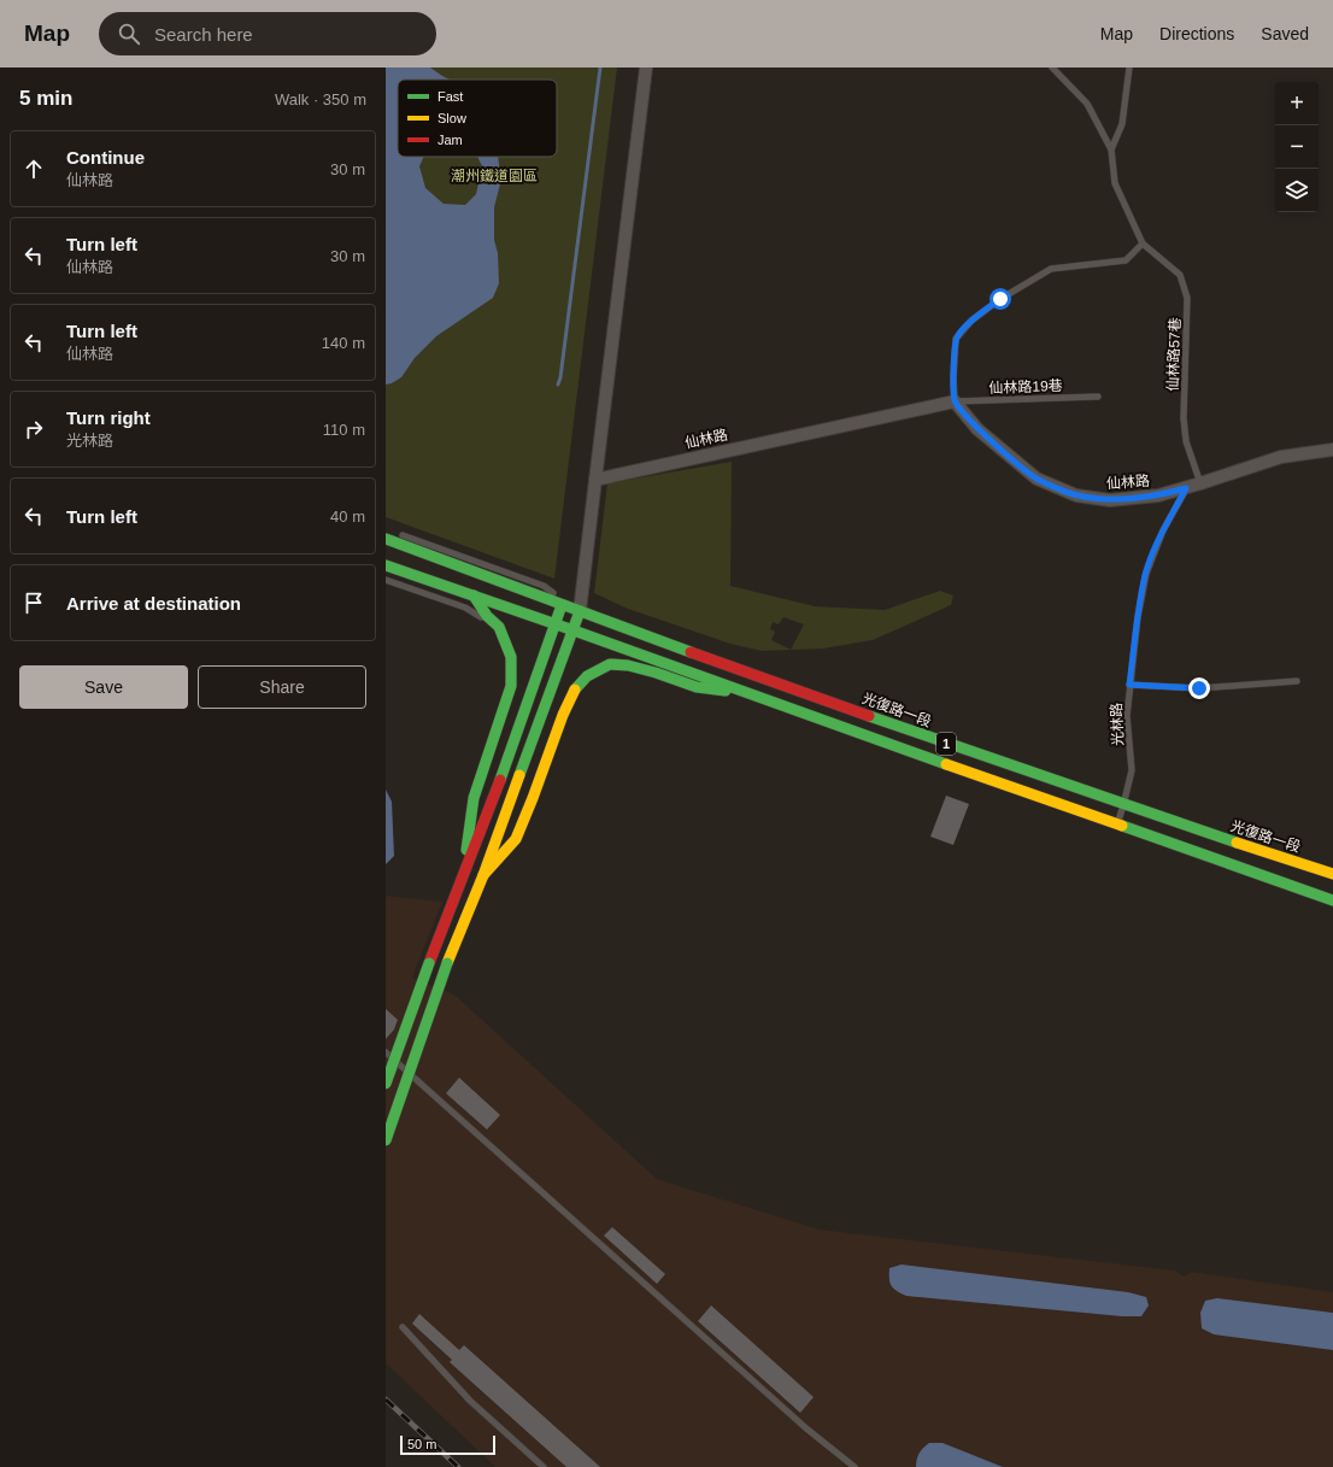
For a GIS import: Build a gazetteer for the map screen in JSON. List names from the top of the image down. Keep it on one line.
{"streets":{"main road":["光復路一段","1"],"street":["仙林路"],"lane":["仙林路57巷","仙林路19巷","光林路"]},"crossings":[["仙林路57巷","仙林路"],["仙林路19巷","仙林路"],["仙林路","光林路"],["光復路一段","光林路"],["光林路","1"]],"parks":["潮州鐵道園區"],"legend":["Fast","Slow","Jam"],"scale_bar":"50 m","page":{"header":"Map","search":"Search here","nav":["Map","Directions","Saved"],"heading":["5 min","Walk · 350 m"],"map_buttons":["+","−"],"list":[["Continue","仙林路","30 m"],["Turn left","仙林路","30 m"],["Turn left","仙林路","140 m"],["Turn right","光林路","110 m"],["Turn left","40 m"],"Arrive at destination"],"buttons":["Save","Share"],"scale":"50 m"}}
